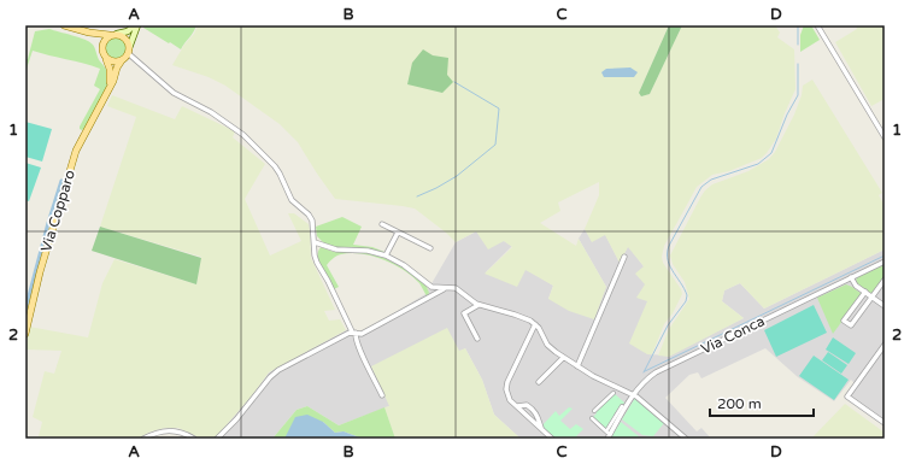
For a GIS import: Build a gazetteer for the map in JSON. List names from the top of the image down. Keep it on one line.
{"streets":{"main road":["Via Copparo"],"street":["Via Conca"]},"scale_bar":"200 m","grid":{"columns":["A","B","C","D"],"rows":["1","2"]}}
